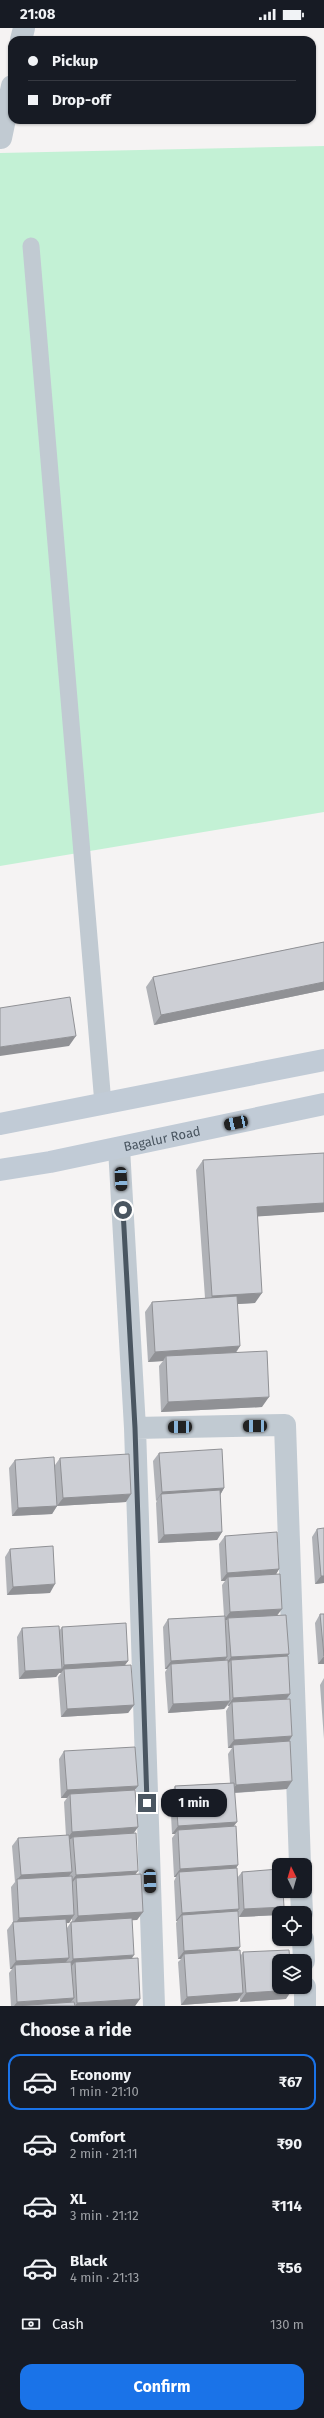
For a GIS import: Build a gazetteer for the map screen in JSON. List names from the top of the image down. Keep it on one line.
{"streets":{"main road":["Bagalur Road"]},"north":"top","page":{"status":"21:08","banner":["Pickup","Drop-off"],"bubble":"1 min","heading":"Choose a ride","list":[{"name":"Economy","note":"1 min · 21:10","value":"₹67"},{"name":"Comfort","note":"2 min · 21:11","value":"₹90"},{"name":"XL","note":"3 min · 21:12","value":"₹114"},{"name":"Black","note":"4 min · 21:13","value":"₹56"}],"pay":["Cash","130 m"],"buttons":"Confirm"}}
